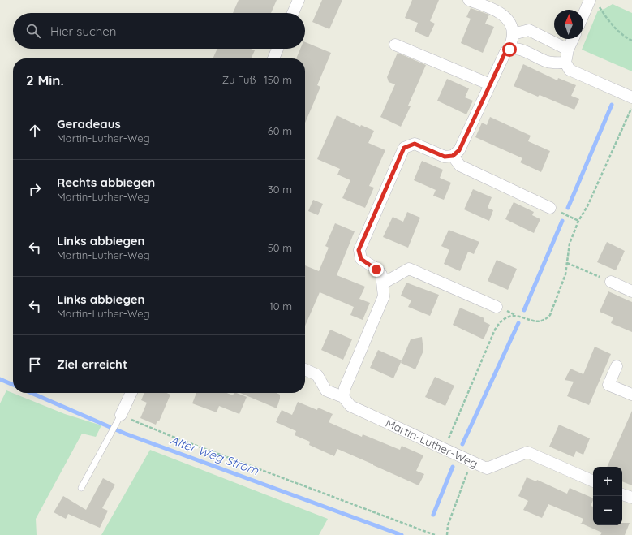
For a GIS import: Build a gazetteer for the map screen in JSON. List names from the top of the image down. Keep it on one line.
{"streets":{"street":["Martin-Luther-Weg"]},"water":["Alter Weg Strom"],"north":"top","page":{"search":"Hier suchen","heading":["2 Min.","Zu Fuß · 150 m"],"list":[["Geradeaus","Martin-Luther-Weg","60 m"],["Rechts abbiegen","Martin-Luther-Weg","30 m"],["Links abbiegen","Martin-Luther-Weg","50 m"],["Links abbiegen","Martin-Luther-Weg","10 m"],"Ziel erreicht"],"map_buttons":["+","−"]}}
